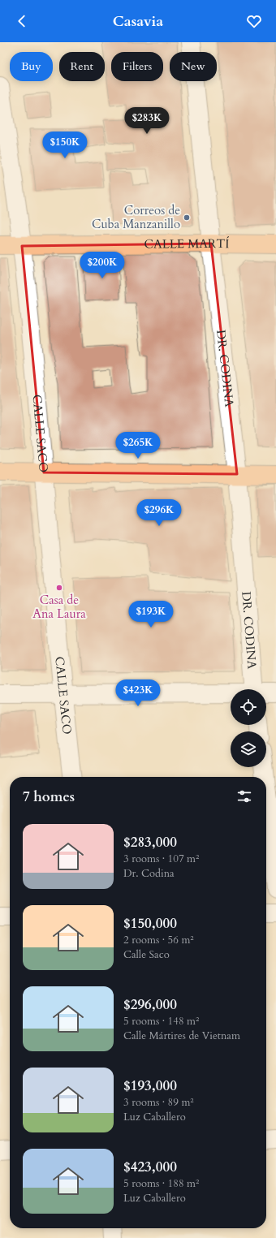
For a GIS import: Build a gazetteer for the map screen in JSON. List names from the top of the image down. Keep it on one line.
{"streets":{"main road":["CALLE MARTÍ"],"street":["DR. CODINA","CALLE SACO"]},"crossings":[["CALLE MARTÍ","DR. CODINA"],["CALLE MARTÍ","CALLE SACO"]],"places":["Correos de Cuba Manzanillo","Casa de Ana Laura"],"page":{"header":"Casavia","chip":["Buy","Rent","Filters","New"],"price":["$283K","$150K","$200K","$265K","$296K","$193K","$423K"],"heading":"7 homes","list":[{"name":"$283,000","note":"3 rooms · 107 m² · Dr. Codina"},{"name":"$150,000","note":"2 rooms · 56 m² · Calle Saco"},{"name":"$296,000","note":"5 rooms · 148 m² · Calle Mártires de Vietnam"},{"name":"$193,000","note":"3 rooms · 89 m² · Luz Caballero"},{"name":"$423,000","note":"5 rooms · 188 m² · Luz Caballero"}]}}
